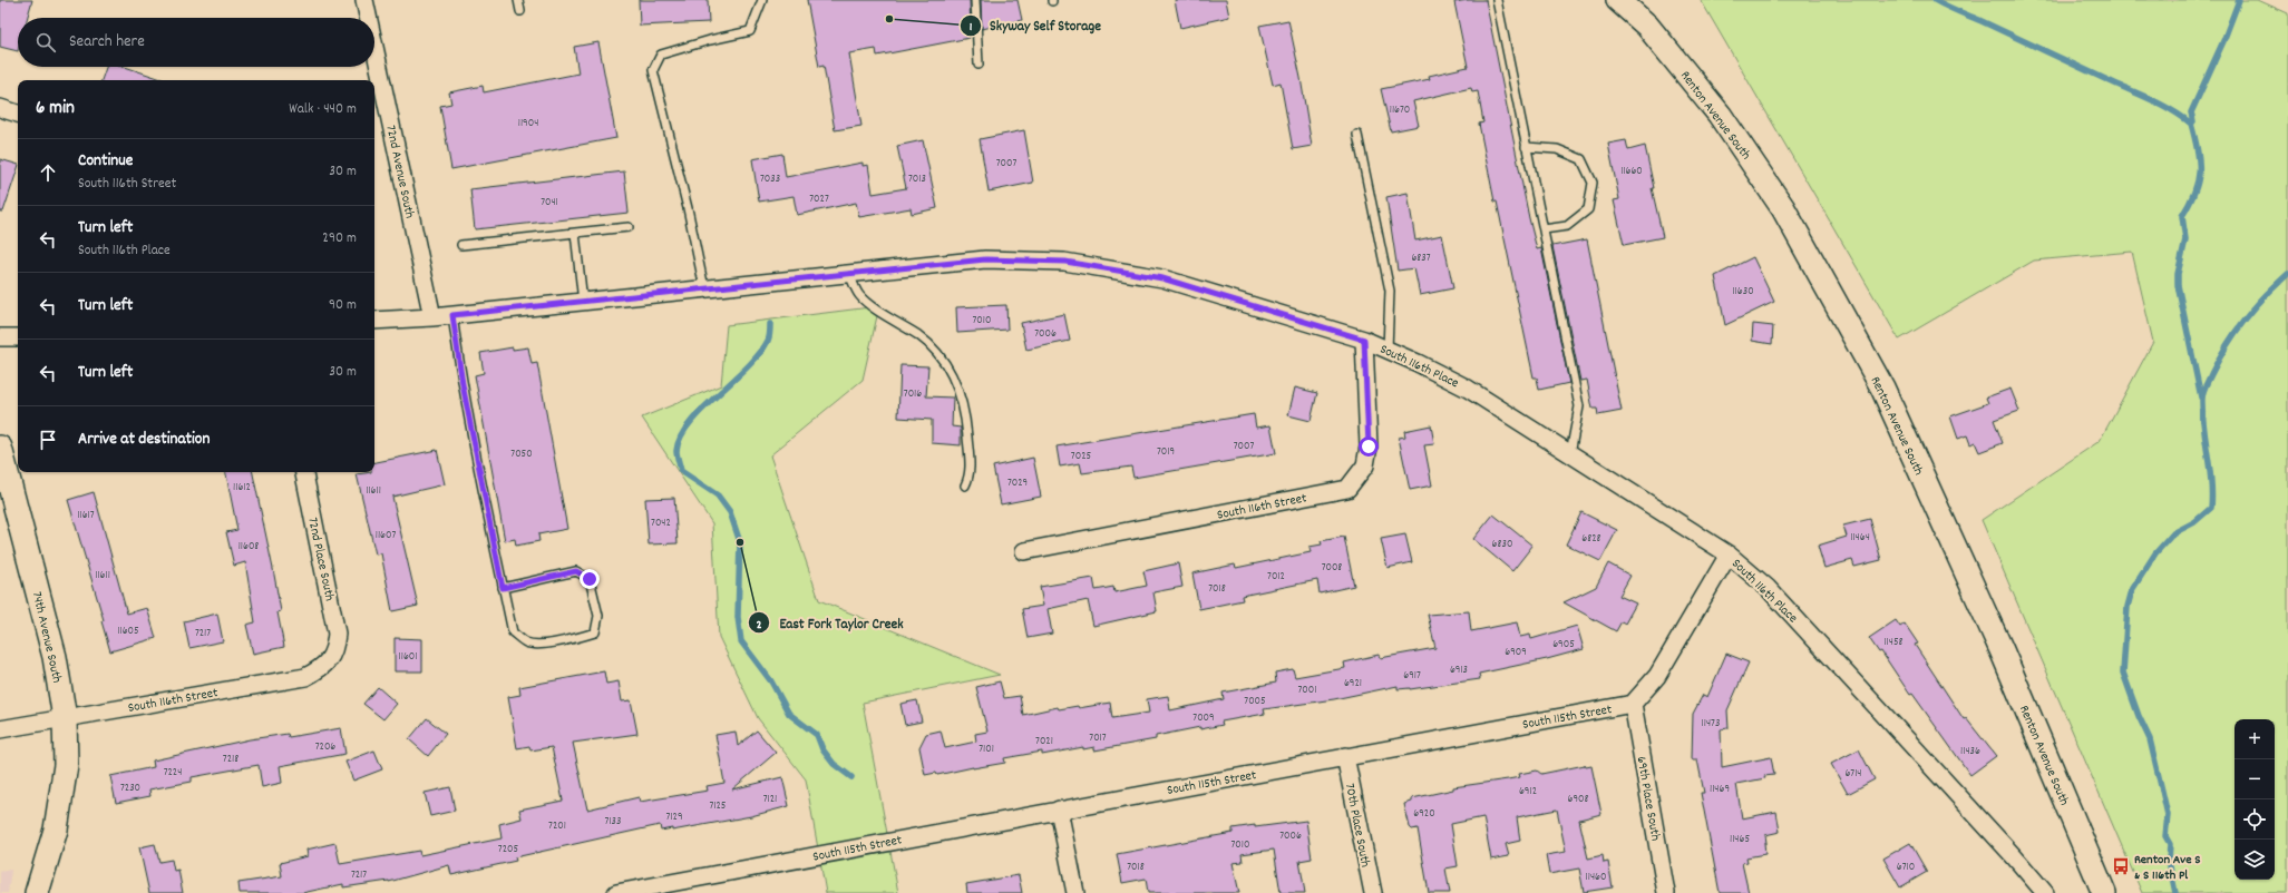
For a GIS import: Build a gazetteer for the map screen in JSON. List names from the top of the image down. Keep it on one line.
{"streets":{"main road":["Renton Avenue South","74th Avenue South"],"street":["72nd Avenue South","South 116th Place","South 116th Street","72nd Place South","South 115th Street","69th Place South","70th Place South"]},"crossings":[["72nd Avenue South","South 116th Place"],["South 116th Place","South 116th Street"],["South 116th Street","72nd Place South"],["South 116th Street","74th Avenue South"],["South 115th Street","69th Place South"],["South 115th Street","70th Place South"]],"places":{"other":["Skyway Self Storage","East Fork Taylor Creek"],"bus stop":["Renton Ave S & S 116th Pl"]},"house_numbers":["11670","11904","7007","11660","7033","7013","7027","7041","6837","11630","7010","7006","7016","7007","7019","7050","7025","7029","11612","11611","11617","7042","11607","11464","6828","6830","11608","7008","11611","7012","7018","11605","7217","11458","6905","6909","11601","6913","6917","6921","7001","7005","7009","11473","7017","7021","7206","7101","11436","7218","7224","6714","7230","11469","6912","7121","6908","7125","6920","7129","7133","7201","7006","11465","7010","7205","7018","6710","7217","11460"],"page":{"search":"Search here","heading":["6 min","Walk · 440 m"],"list":[["Continue","South 116th Street","30 m"],["Turn left","South 116th Place","290 m"],["Turn left","90 m"],["Turn left","30 m"],"Arrive at destination"],"map_buttons":["+","−"]}}
